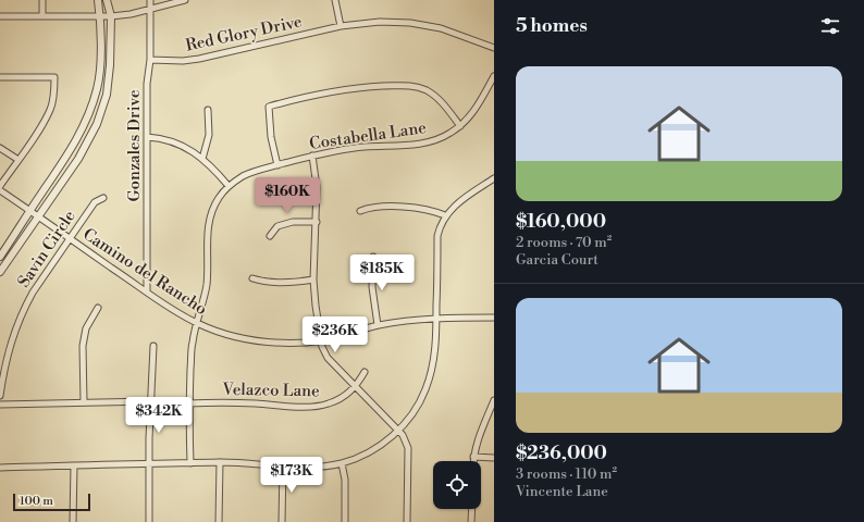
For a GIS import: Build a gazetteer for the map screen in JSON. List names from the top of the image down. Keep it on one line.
{"streets":{"street":["Red Glory Drive","Costabella Lane","Gonzales Drive","Savin Circle","Camino del Rancho","Velazco Lane"]},"crossings":[["Red Glory Drive","Gonzales Drive"],["Gonzales Drive","Camino del Rancho"],["Savin Circle","Camino del Rancho"]],"scale_bar":"100 m","page":{"heading":"5 homes","list":[{"name":"$160,000","note":"2 rooms · 70 m² · Garcia Court"},{"name":"$236,000","note":"3 rooms · 110 m² · Vincente Lane"}],"price":["$160K","$185K","$236K","$342K","$173K"],"scale":"100 m"}}
